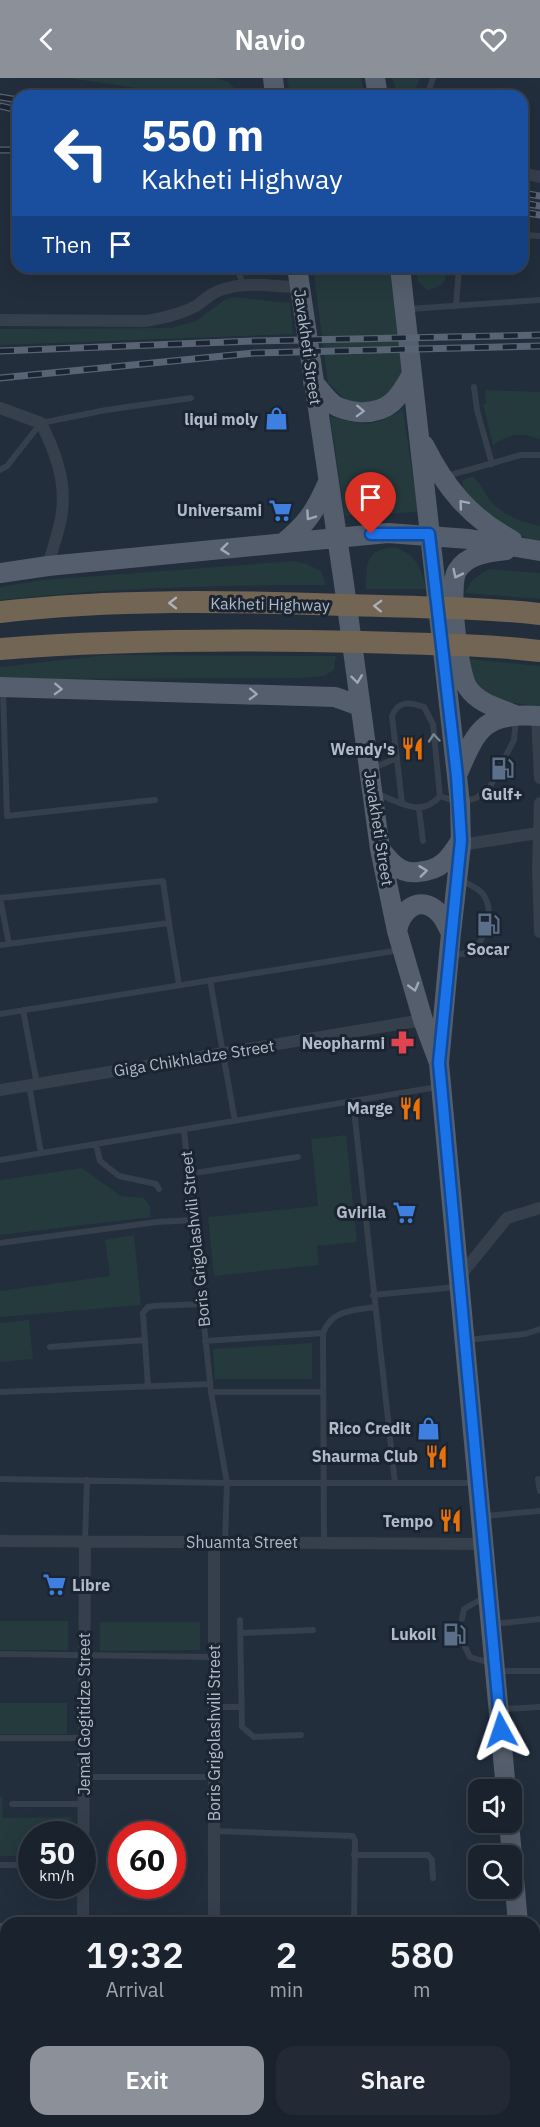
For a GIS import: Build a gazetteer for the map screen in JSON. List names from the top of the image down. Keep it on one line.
{"streets":{"highway":["Kakheti Highway"],"main road":["Javakheti Street"],"street":["Giga Chikhladze Street","Boris Grigolashvili Street","Shuamta Street","Jemal Gogitidze Street"]},"crossings":[["Javakheti Street","Giga Chikhladze Street"],["Javakheti Street","Boris Grigolashvili Street"],["Javakheti Street","Shuamta Street"],["Boris Grigolashvili Street","Shuamta Street"],["Shuamta Street","Jemal Gogitidze Street"]],"places":{"shop":["liqui moly","Rico Credit"],"supermarket":["Universami","Gvirila","Libre"],"restaurant":["Wendy's","Marge","Shaurma Club","Tempo"],"fuel station":["Gulf+","Socar","Lukoil"],"pharmacy":["Neopharmi"]},"page":{"header":"Navio","turn":["550 m","Kakheti Highway"],"then":"Then","speed":"50 km/h","limit":"60","eta":["19:32","Arrival","2","min","580","m"],"buttons":["Exit","Share"]}}
